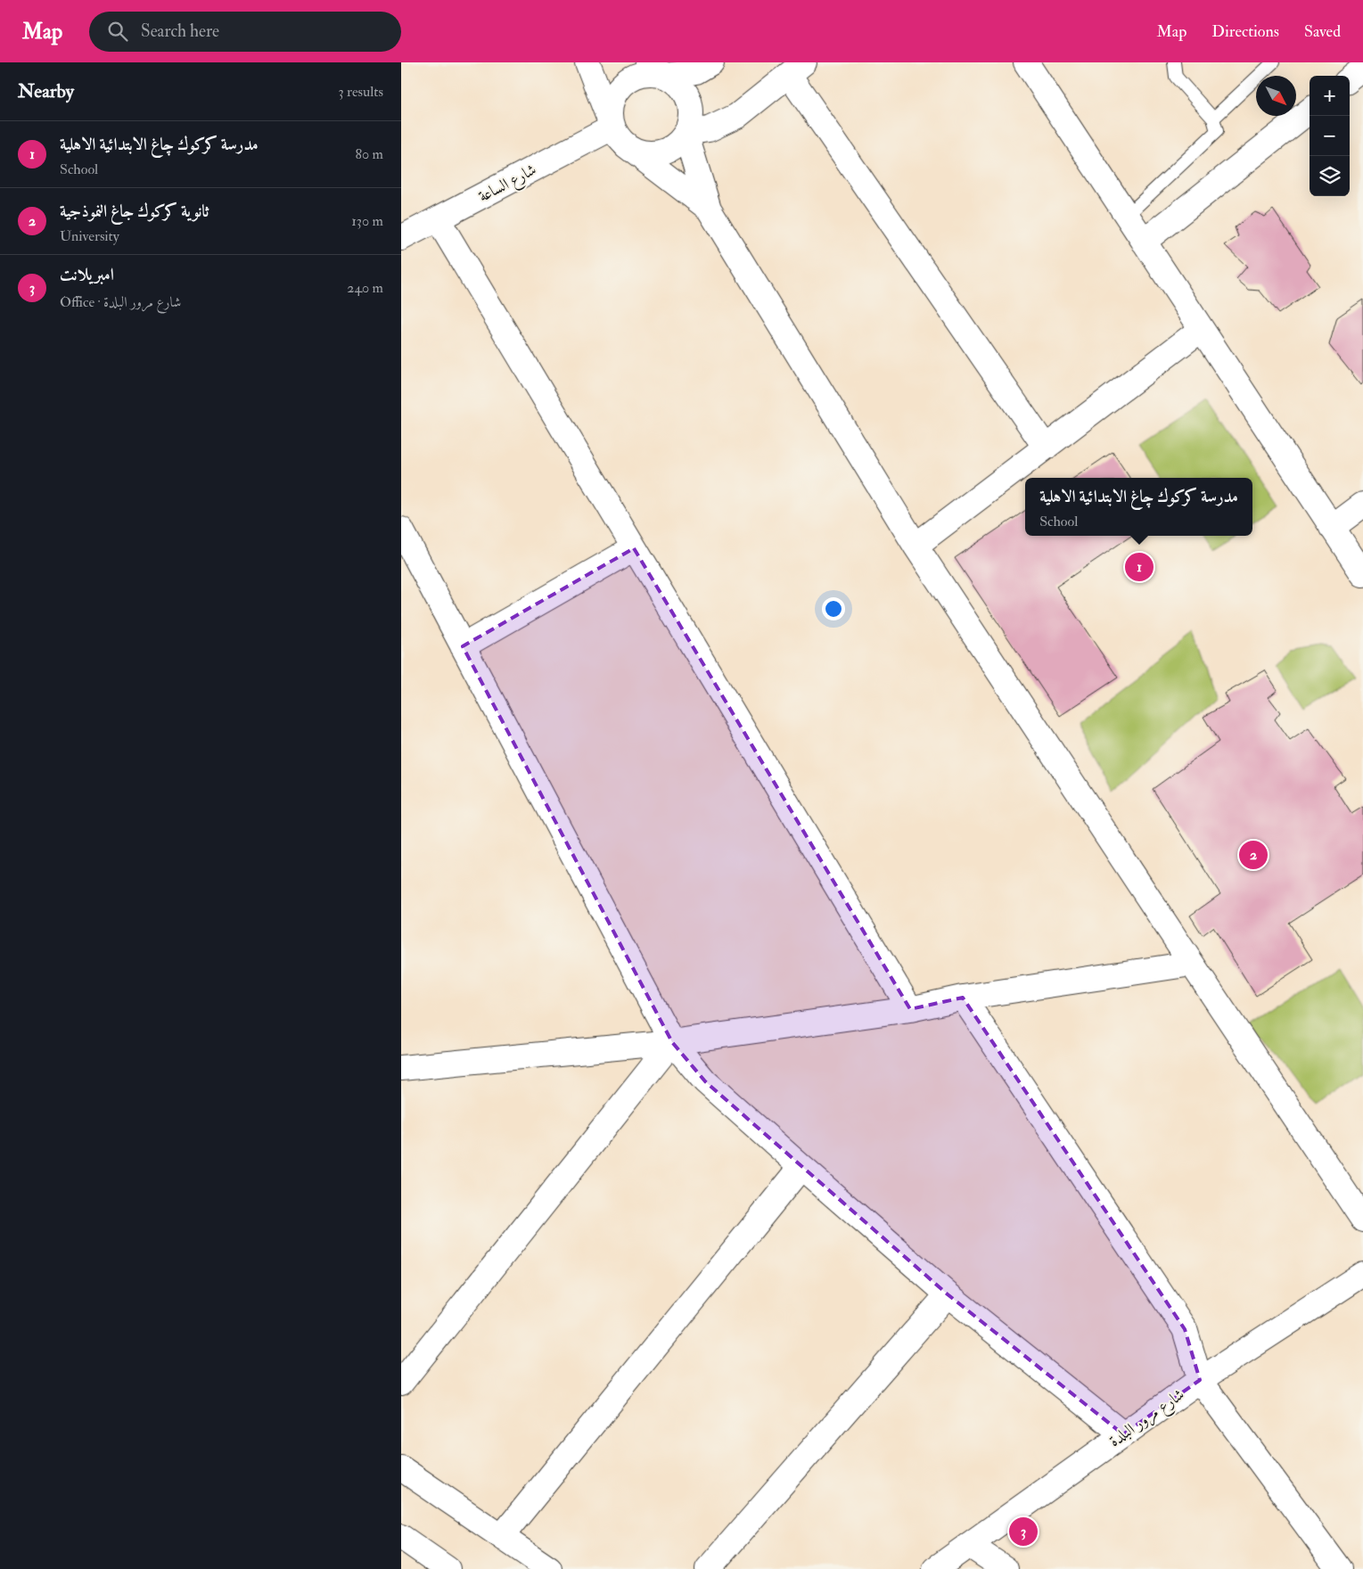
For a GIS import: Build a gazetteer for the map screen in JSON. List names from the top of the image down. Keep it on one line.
{"streets":{"street":["شارع الساعة","شارع مرور البلدة"]},"north":"bottom right","page":{"header":"Map","search":"Search here","nav":["Map","Directions","Saved"],"heading":["Nearby","3 results"],"map_buttons":["+","−"],"list":[{"mark":"1","name":"مدرسة كركوك چاغ الابتدائية الاهلية","note":"School","value":"80 m"},{"mark":"2","name":"ثانوية كركوك جاغ النموذجية","note":"University","value":"130 m"},{"mark":"3","name":"امبريلانت","note":"Office · شارع مرور البلدة","value":"240 m"}],"popup":["مدرسة كركوك چاغ الابتدائية الاهلية","School"],"pins":["1","2","3"]}}
